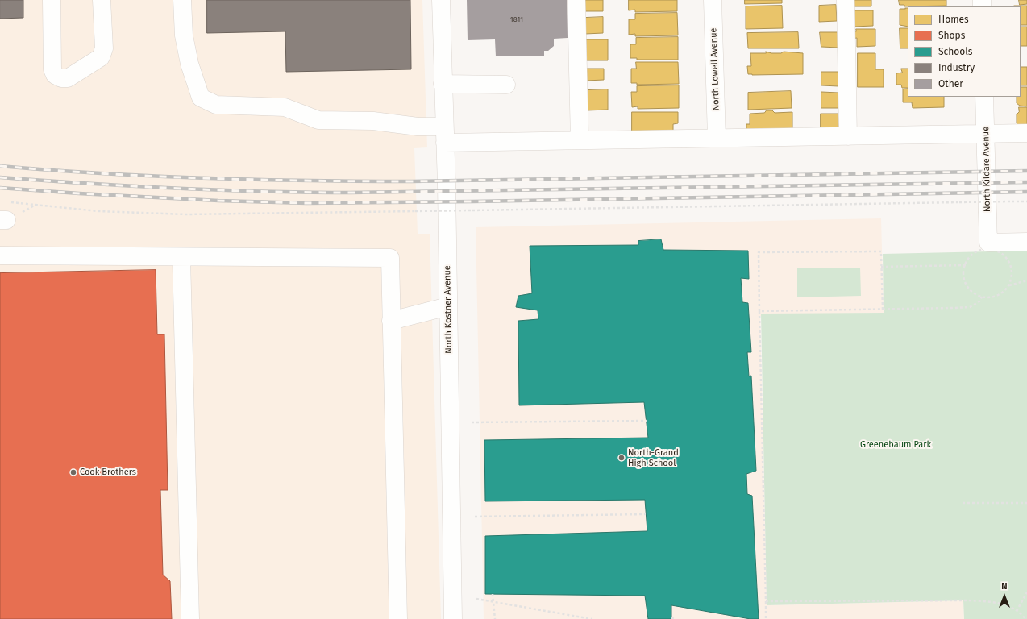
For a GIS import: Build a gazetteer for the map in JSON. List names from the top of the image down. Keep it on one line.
{"streets":{"street":["North Lowell Avenue","North Kildare Avenue","North Kostner Avenue"]},"parks":["Greenebaum Park"],"places":["North-Grand High School","Cook Brothers"],"house_numbers":["1811"],"legend":["Homes","Shops","Schools","Industry","Other"],"north":"top"}
